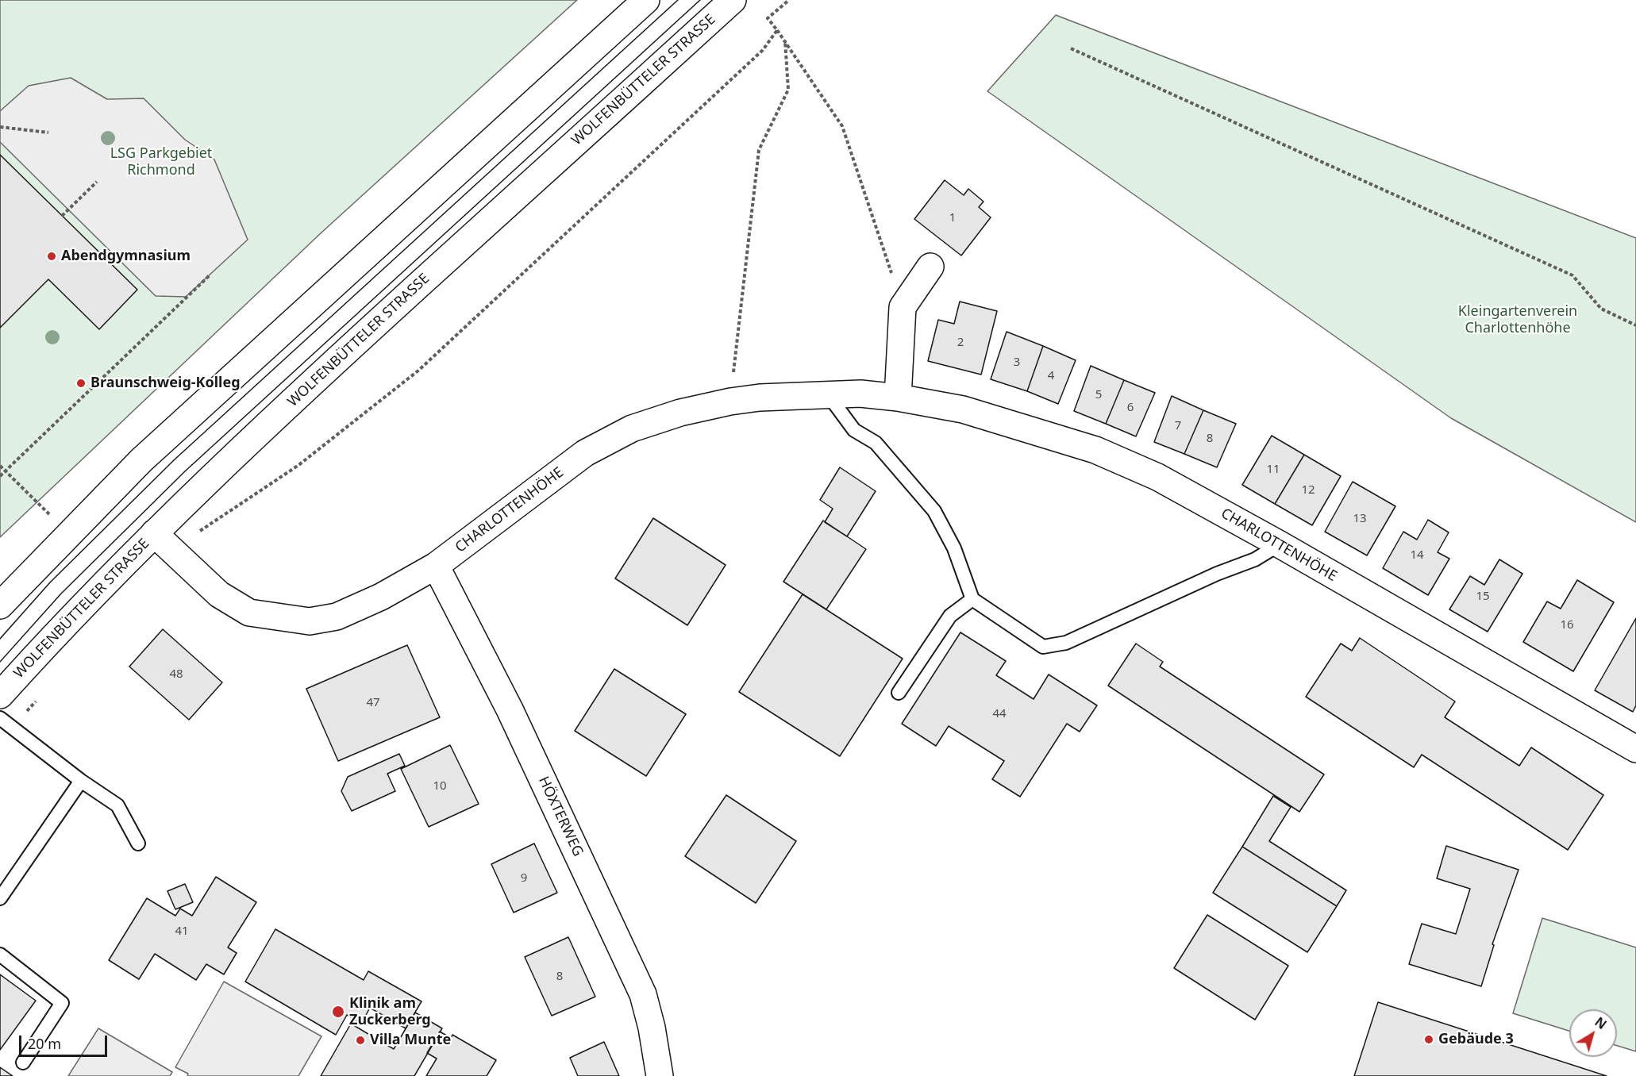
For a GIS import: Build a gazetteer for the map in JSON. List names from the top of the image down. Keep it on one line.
{"streets":{"street":["WOLFENBÜTTELER STRASSE","CHARLOTTENHÖHE","HÖXTERWEG"]},"crossings":[["WOLFENBÜTTELER STRASSE","CHARLOTTENHÖHE"],["CHARLOTTENHÖHE","HÖXTERWEG"]],"parks":["LSG Parkgebiet Richmond","Kleingartenverein Charlottenhöhe"],"places":["Abendgymnasium","Braunschweig-Kolleg","Klinik am Zuckerberg","Gebäude 3","Villa Munte"],"house_numbers":["1","2","3","4","5","6","7","8","11","12","13","14","15","16","48","47","44","10","9","41","8"],"scale_bar":"20 m","north":"top right"}
